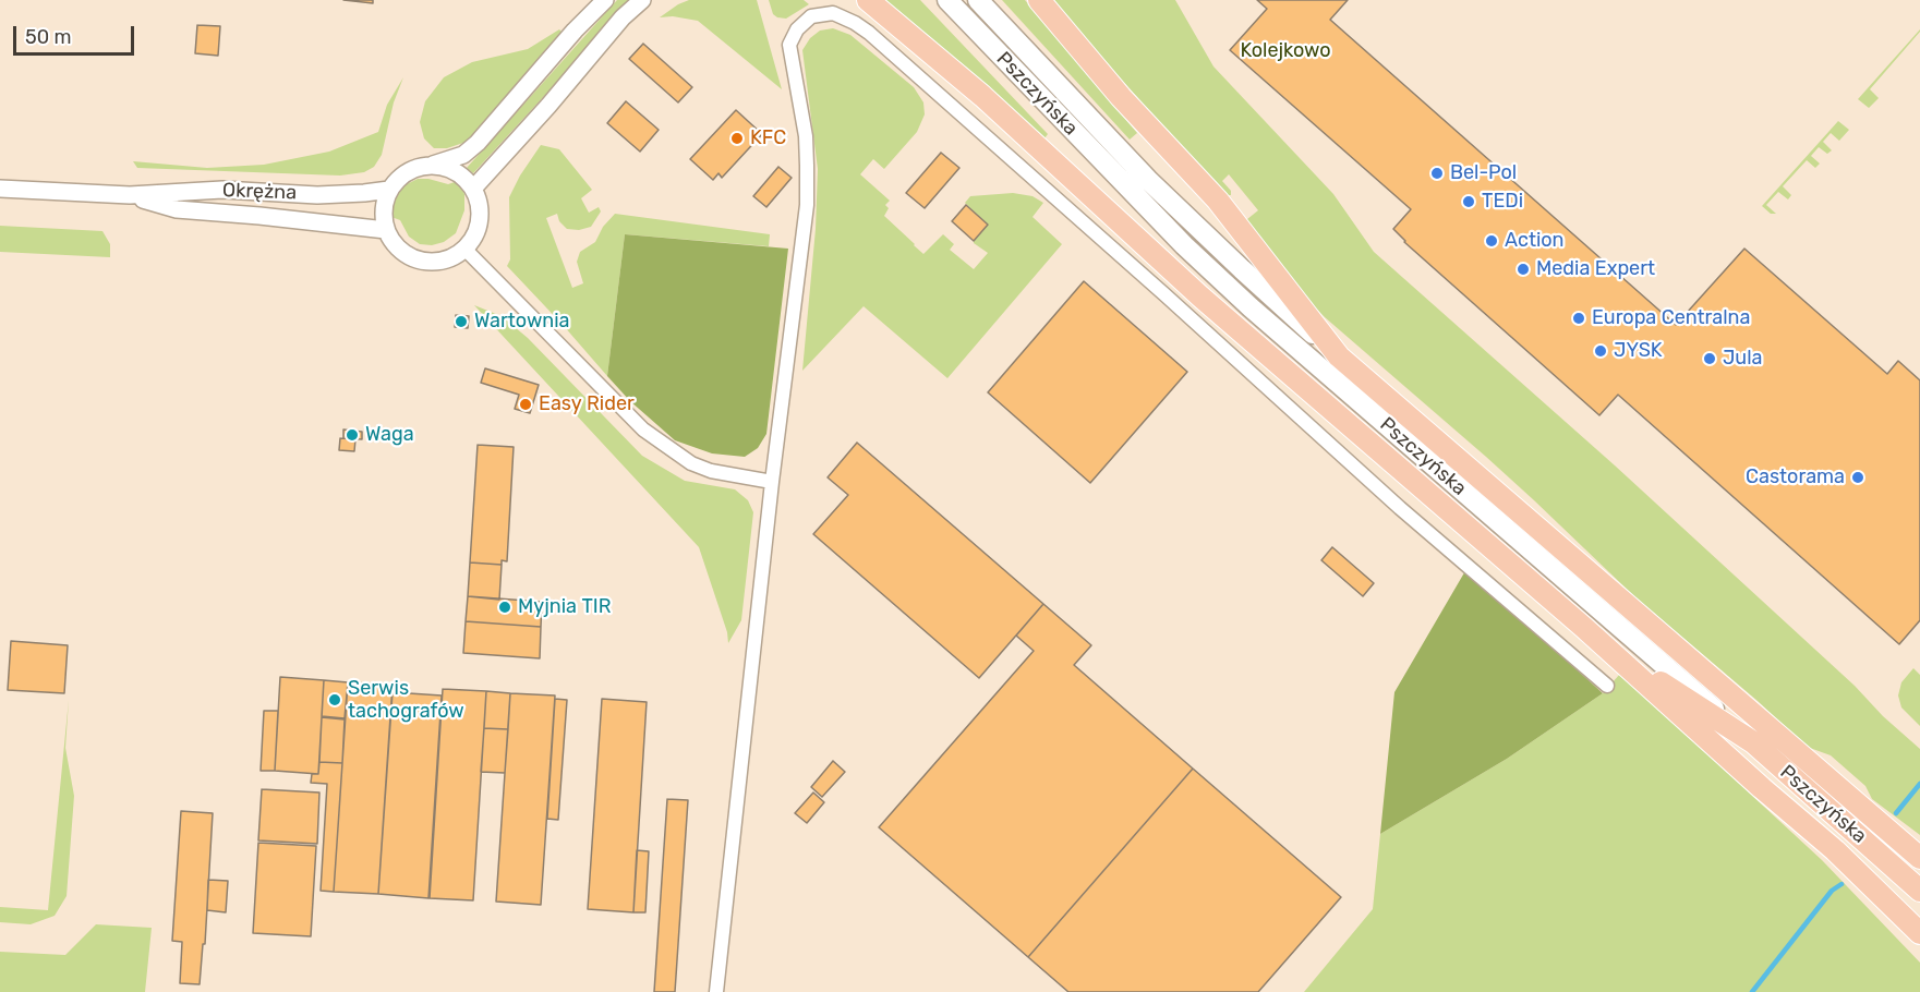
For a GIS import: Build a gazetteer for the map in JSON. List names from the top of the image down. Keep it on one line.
{"streets":{"main road":["Pszczyńska"],"street":["Okrężna"]},"parks":["Kolejkowo"],"places":["KFC","Bel-Pol","TEDi","Action","Media Expert","Europa Centralna","Wartownia","JYSK","Jula","Easy Rider","Waga","Castorama","Myjnia TIR","Serwis tachografów"],"scale_bar":"50 m"}
